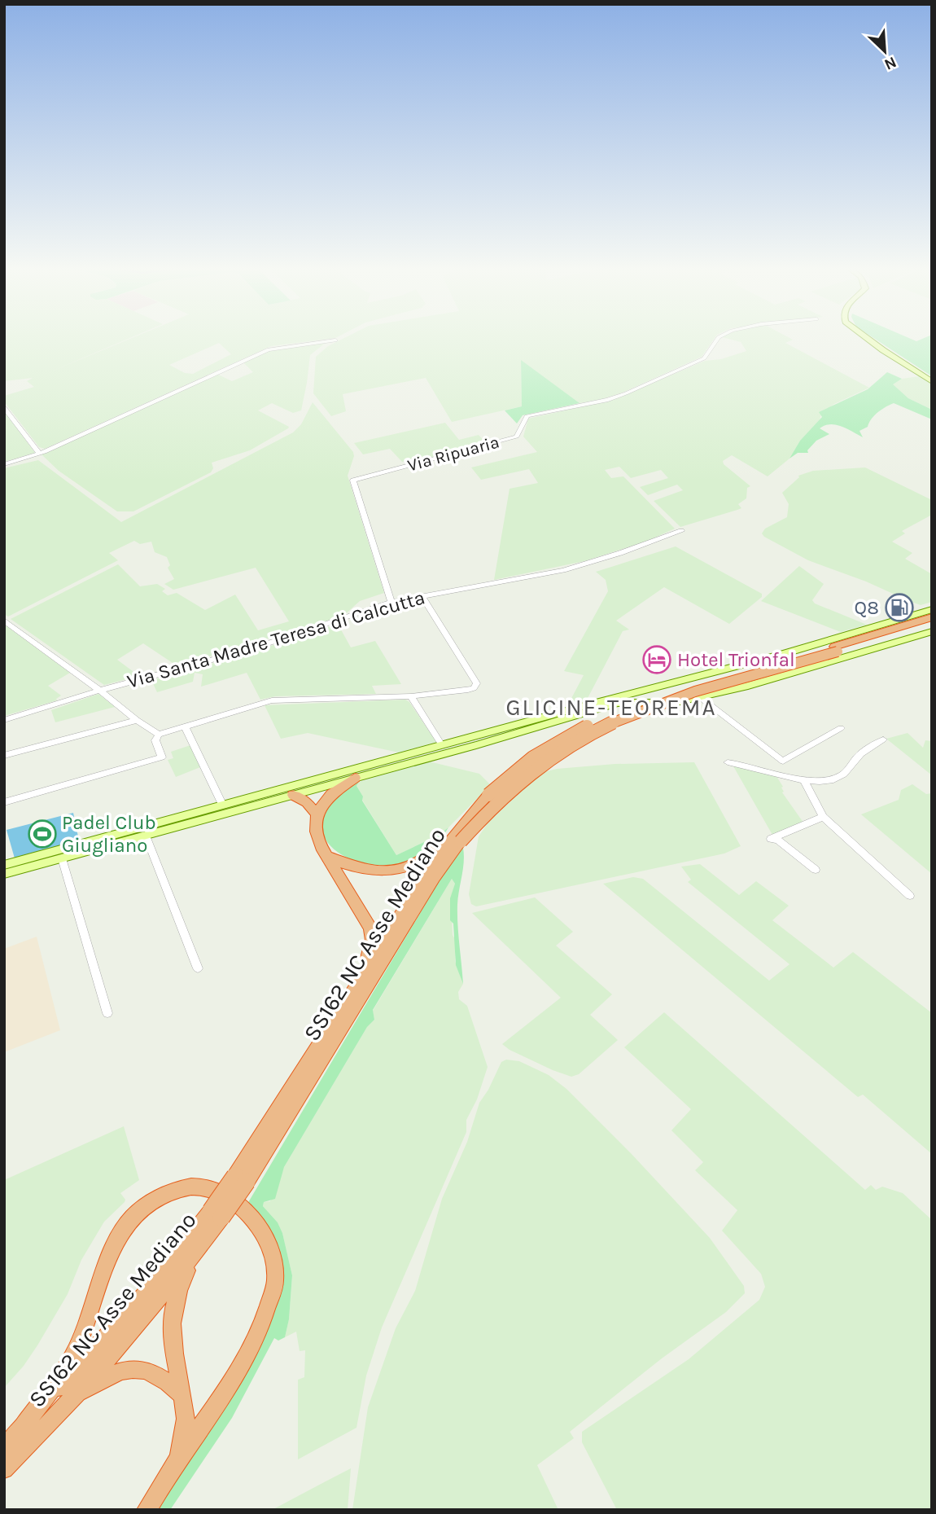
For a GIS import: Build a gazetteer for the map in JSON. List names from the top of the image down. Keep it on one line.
{"streets":{"highway":["SS162 NC Asse Mediano"],"street":["Via Ripuaria","Via Santa Madre Teresa di Calcutta"]},"crossings":[["Via Ripuaria","Via Santa Madre Teresa di Calcutta"]],"districts":["GLICINE-TEOREMA"],"places":{"fuel station":["Q8"],"hotel":["Hotel Trionfal"],"sports":["Padel Club Giugliano"]},"north":"bottom right"}
